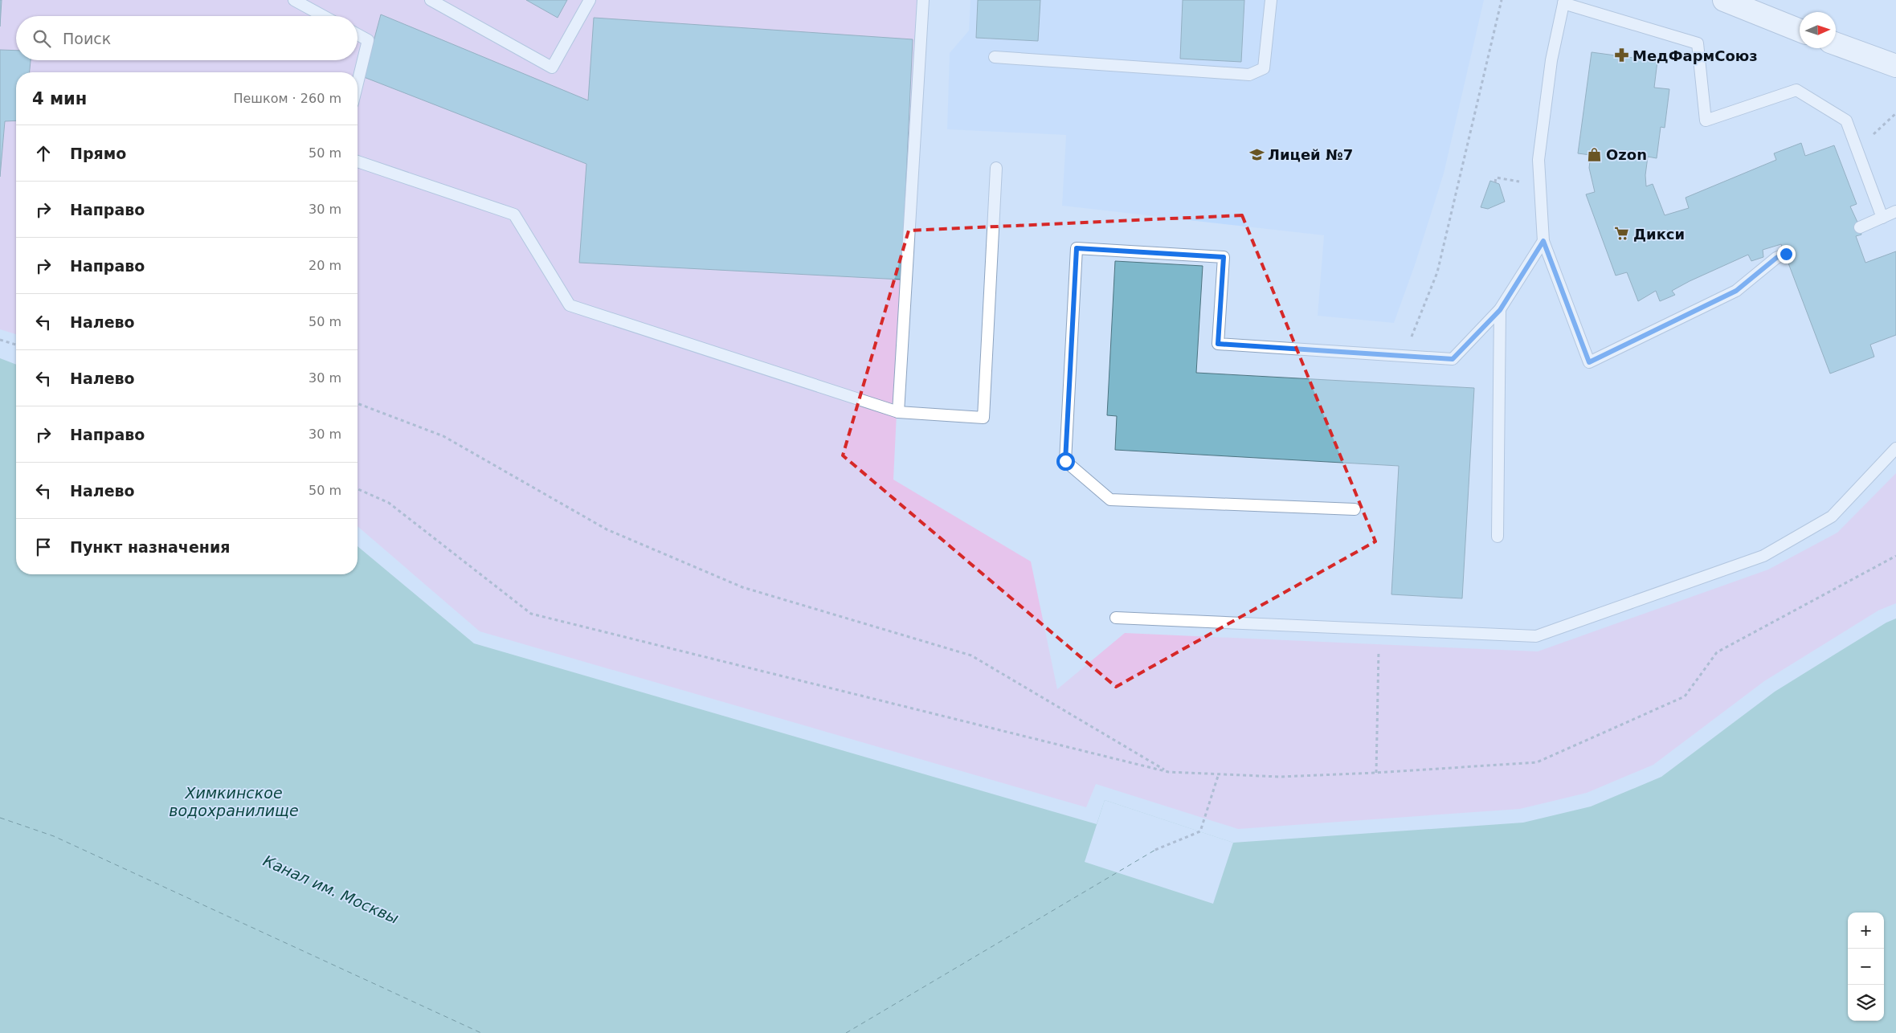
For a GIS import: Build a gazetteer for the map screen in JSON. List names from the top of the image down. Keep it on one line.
{"water":["Химкинское водохранилище","Канал им. Москвы"],"places":{"pharmacy":["МедФармСоюз"],"school or university":["Лицей №7"],"shop":["Ozon"],"supermarket":["Дикси"]},"north":"right","page":{"search":"Поиск","heading":["4 мин","Пешком · 260 m"],"list":[["Прямо","50 m"],["Направо","30 m"],["Направо","20 m"],["Налево","50 m"],["Налево","30 m"],["Направо","30 m"],["Налево","50 m"],"Пункт назначения"],"map_buttons":["+","−"]}}
